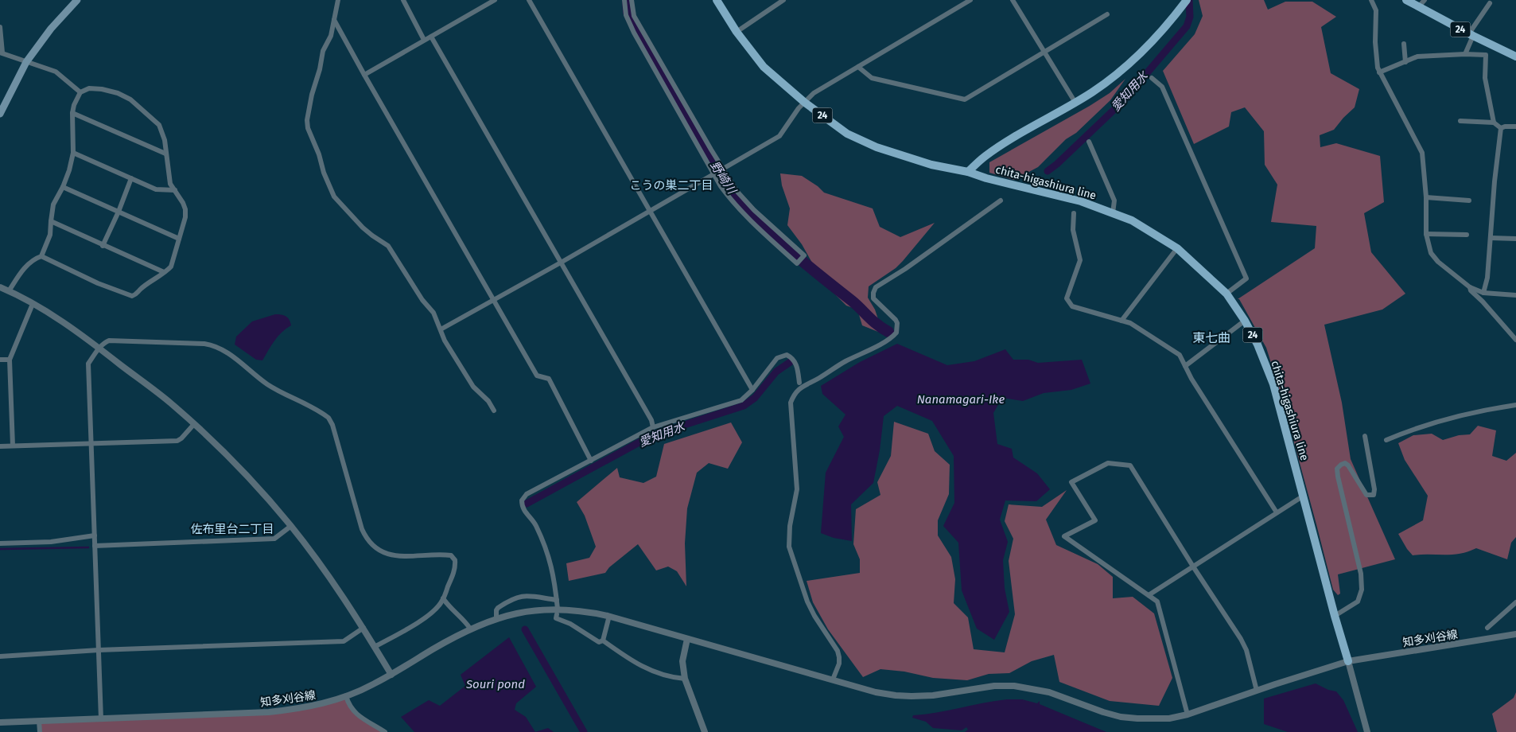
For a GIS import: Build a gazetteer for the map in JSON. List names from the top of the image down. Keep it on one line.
{"streets":{"main road":["24","chita-higashiura line"],"street":["知多刈谷線"]},"crossings":[["chita-higashiura line","知多刈谷線"]],"districts":["こうの巣二丁目","東七曲","佐布里台二丁目"],"water":["愛知用水","野崎川","Nanamagari-Ike","Souri pond"]}
